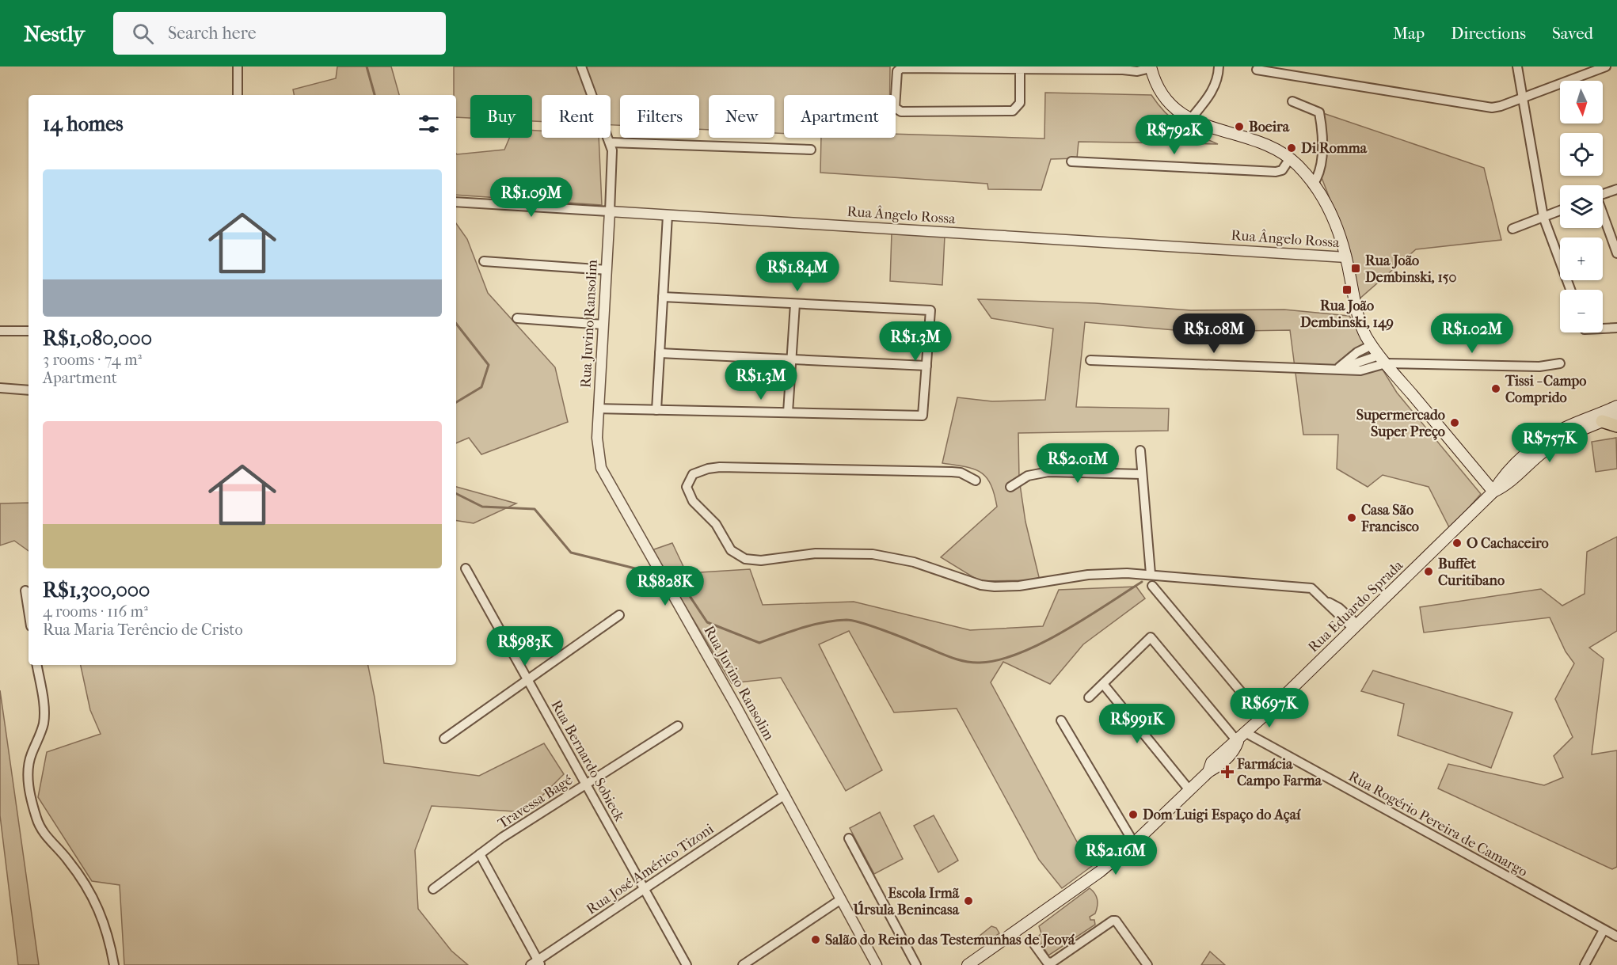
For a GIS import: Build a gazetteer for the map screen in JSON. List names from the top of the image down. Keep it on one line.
{"streets":{"main road":["Rua Eduardo Sprada"],"street":["Rua Ângelo Rossa","Rua Juvino Ransolim","Rua Bernardo Sobieck","Travessa Bagé","Rua Rogério Pereira de Camargo","Rua José Américo Tizoni"]},"crossings":[["Rua Ângelo Rossa","Rua Juvino Ransolim"],["Rua Juvino Ransolim","Rua José Américo Tizoni"],["Rua Eduardo Sprada","Rua Rogério Pereira de Camargo"],["Rua Bernardo Sobieck","Travessa Bagé"],["Rua Bernardo Sobieck","Rua José Américo Tizoni"]],"places":{"other":["Boeira","Di Romma","Tissi - Campo Comprido","Supermercado Super Preço","Casa São Francisco","O Cachaceiro","Buffet Curitibano","Dom Luigi Espaço do Açaí","Escola Irmã Úrsula Benincasa","Salão do Reino das Testemunhas de Jeová"],"transit":["Rua João Dembinski, 150","Rua João Dembinski, 149"],"health":["Farmácia Campo Farma"]},"north":"bottom","page":{"header":"Nestly","search":"Search here","nav":["Map","Directions","Saved"],"map_buttons":["+","−"],"chip":["Buy","Rent","Filters","New","Apartment"],"heading":"14 homes","price":["R$792K","R$1.09M","R$1.84M","R$1.08M","R$1.02M","R$1.3M","R$1.3M","R$757K","R$2.01M","R$828K","R$983K","R$697K","R$991K","R$2.16M"],"list":[{"name":"R$1,080,000","note":"3 rooms · 74 m² · Apartment"},{"name":"R$1,300,000","note":"4 rooms · 116 m² · Rua Maria Terêncio de Cristo"}]}}
